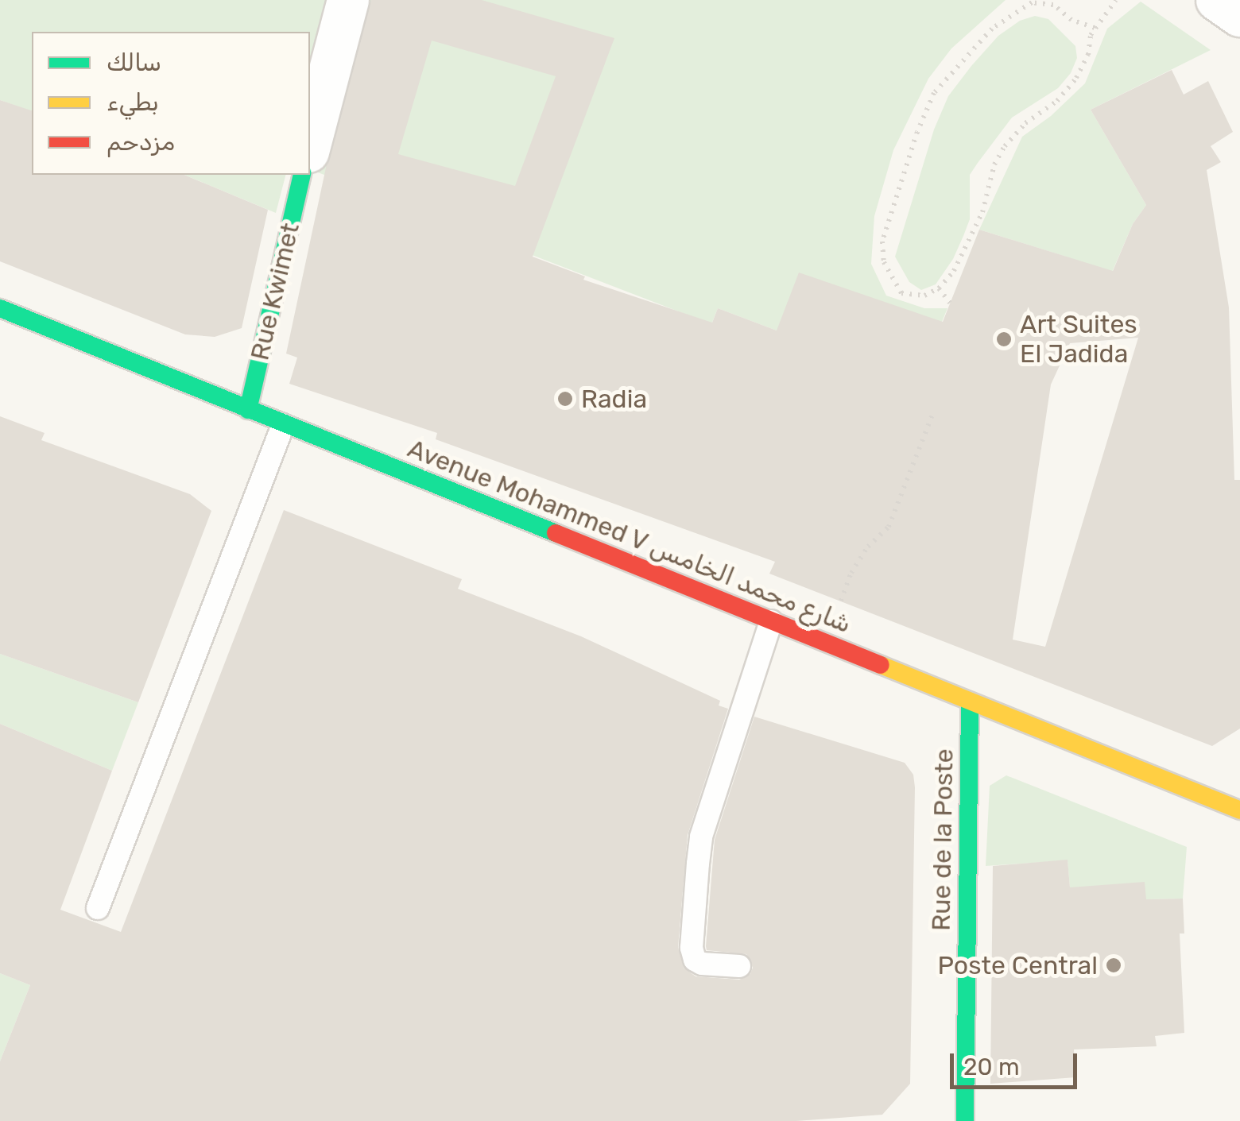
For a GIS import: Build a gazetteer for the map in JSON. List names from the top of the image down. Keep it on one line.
{"streets":{"street":["Rue Kwimet","Avenue Mohammed V شارع محمد الخامس","Rue de la Poste"]},"crossings":[["Rue Kwimet","Avenue Mohammed V شارع محمد الخامس"],["Avenue Mohammed V شارع محمد الخامس","Rue de la Poste"]],"places":["Art Suites El Jadida","Radia","Poste Central"],"legend":["سالك","بطيء","مزدحم"],"scale_bar":"20 m"}
